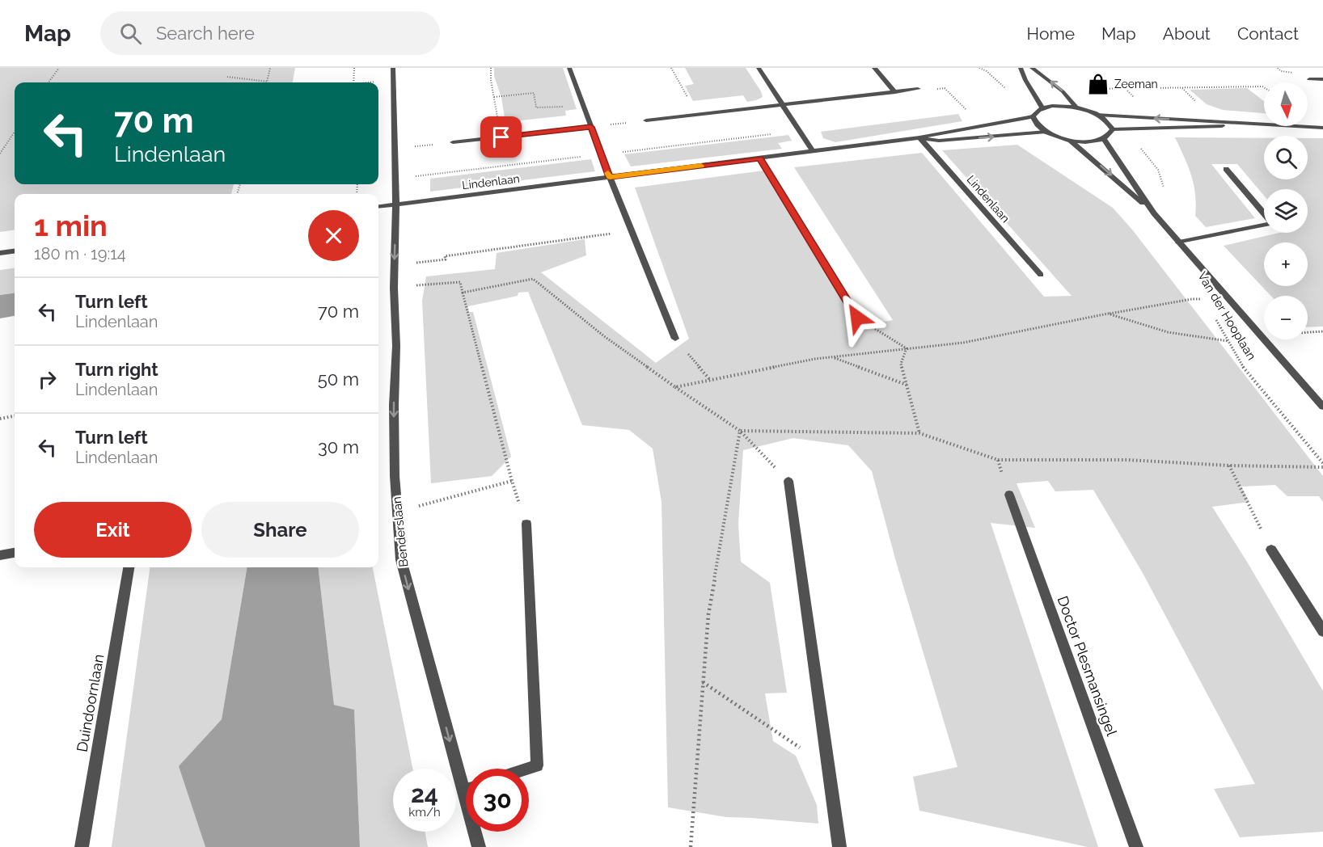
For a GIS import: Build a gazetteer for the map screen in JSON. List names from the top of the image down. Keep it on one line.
{"streets":{"street":["Lindenlaan","Van der Hooplaan","Benderslaan","Doctor Plesmansingel","Duindoornlaan"]},"crossings":[["Lindenlaan","Benderslaan"]],"one_way":["Benderslaan"],"places":{"shop":["Zeeman"]},"north":"bottom","page":{"header":"Map","search":"Search here","nav":["Home","Map","About","Contact"],"map_buttons":["+","−"],"turn":["70 m","Lindenlaan"],"heading":["1 min","180 m · 19:14"],"list":[{"name":"Turn left","note":"Lindenlaan","value":"70 m"},{"name":"Turn right","note":"Lindenlaan","value":"50 m"},{"name":"Turn left","note":"Lindenlaan","value":"30 m"}],"buttons":["Exit","Share"],"speed":"24 km/h","limit":"30"}}
